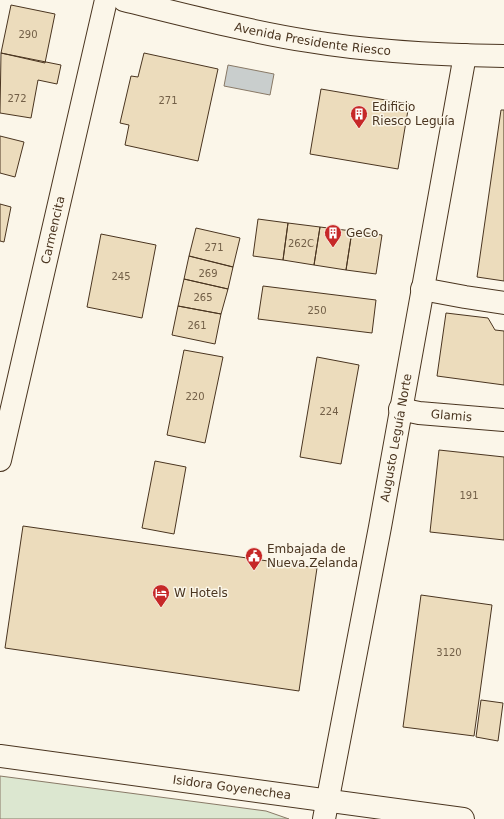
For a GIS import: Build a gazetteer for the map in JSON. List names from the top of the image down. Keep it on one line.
{"streets":{"street":["Avenida Presidente Riesco","Carmencita","Glamis","Augusto Leguía Norte","Isidora Goyenechea"]},"crossings":[["Avenida Presidente Riesco","Augusto Leguía Norte"],["Glamis","Augusto Leguía Norte"],["Augusto Leguía Norte","Isidora Goyenechea"]],"places":{"building":["Edificio Riesco Leguía","GeCo"],"public building":["Embajada de Nueva Zelanda"],"hotel":["W Hotels"]},"house_numbers":["290","272","271","262C","271","269","245","265","250","261","220","224","191","3120"]}
